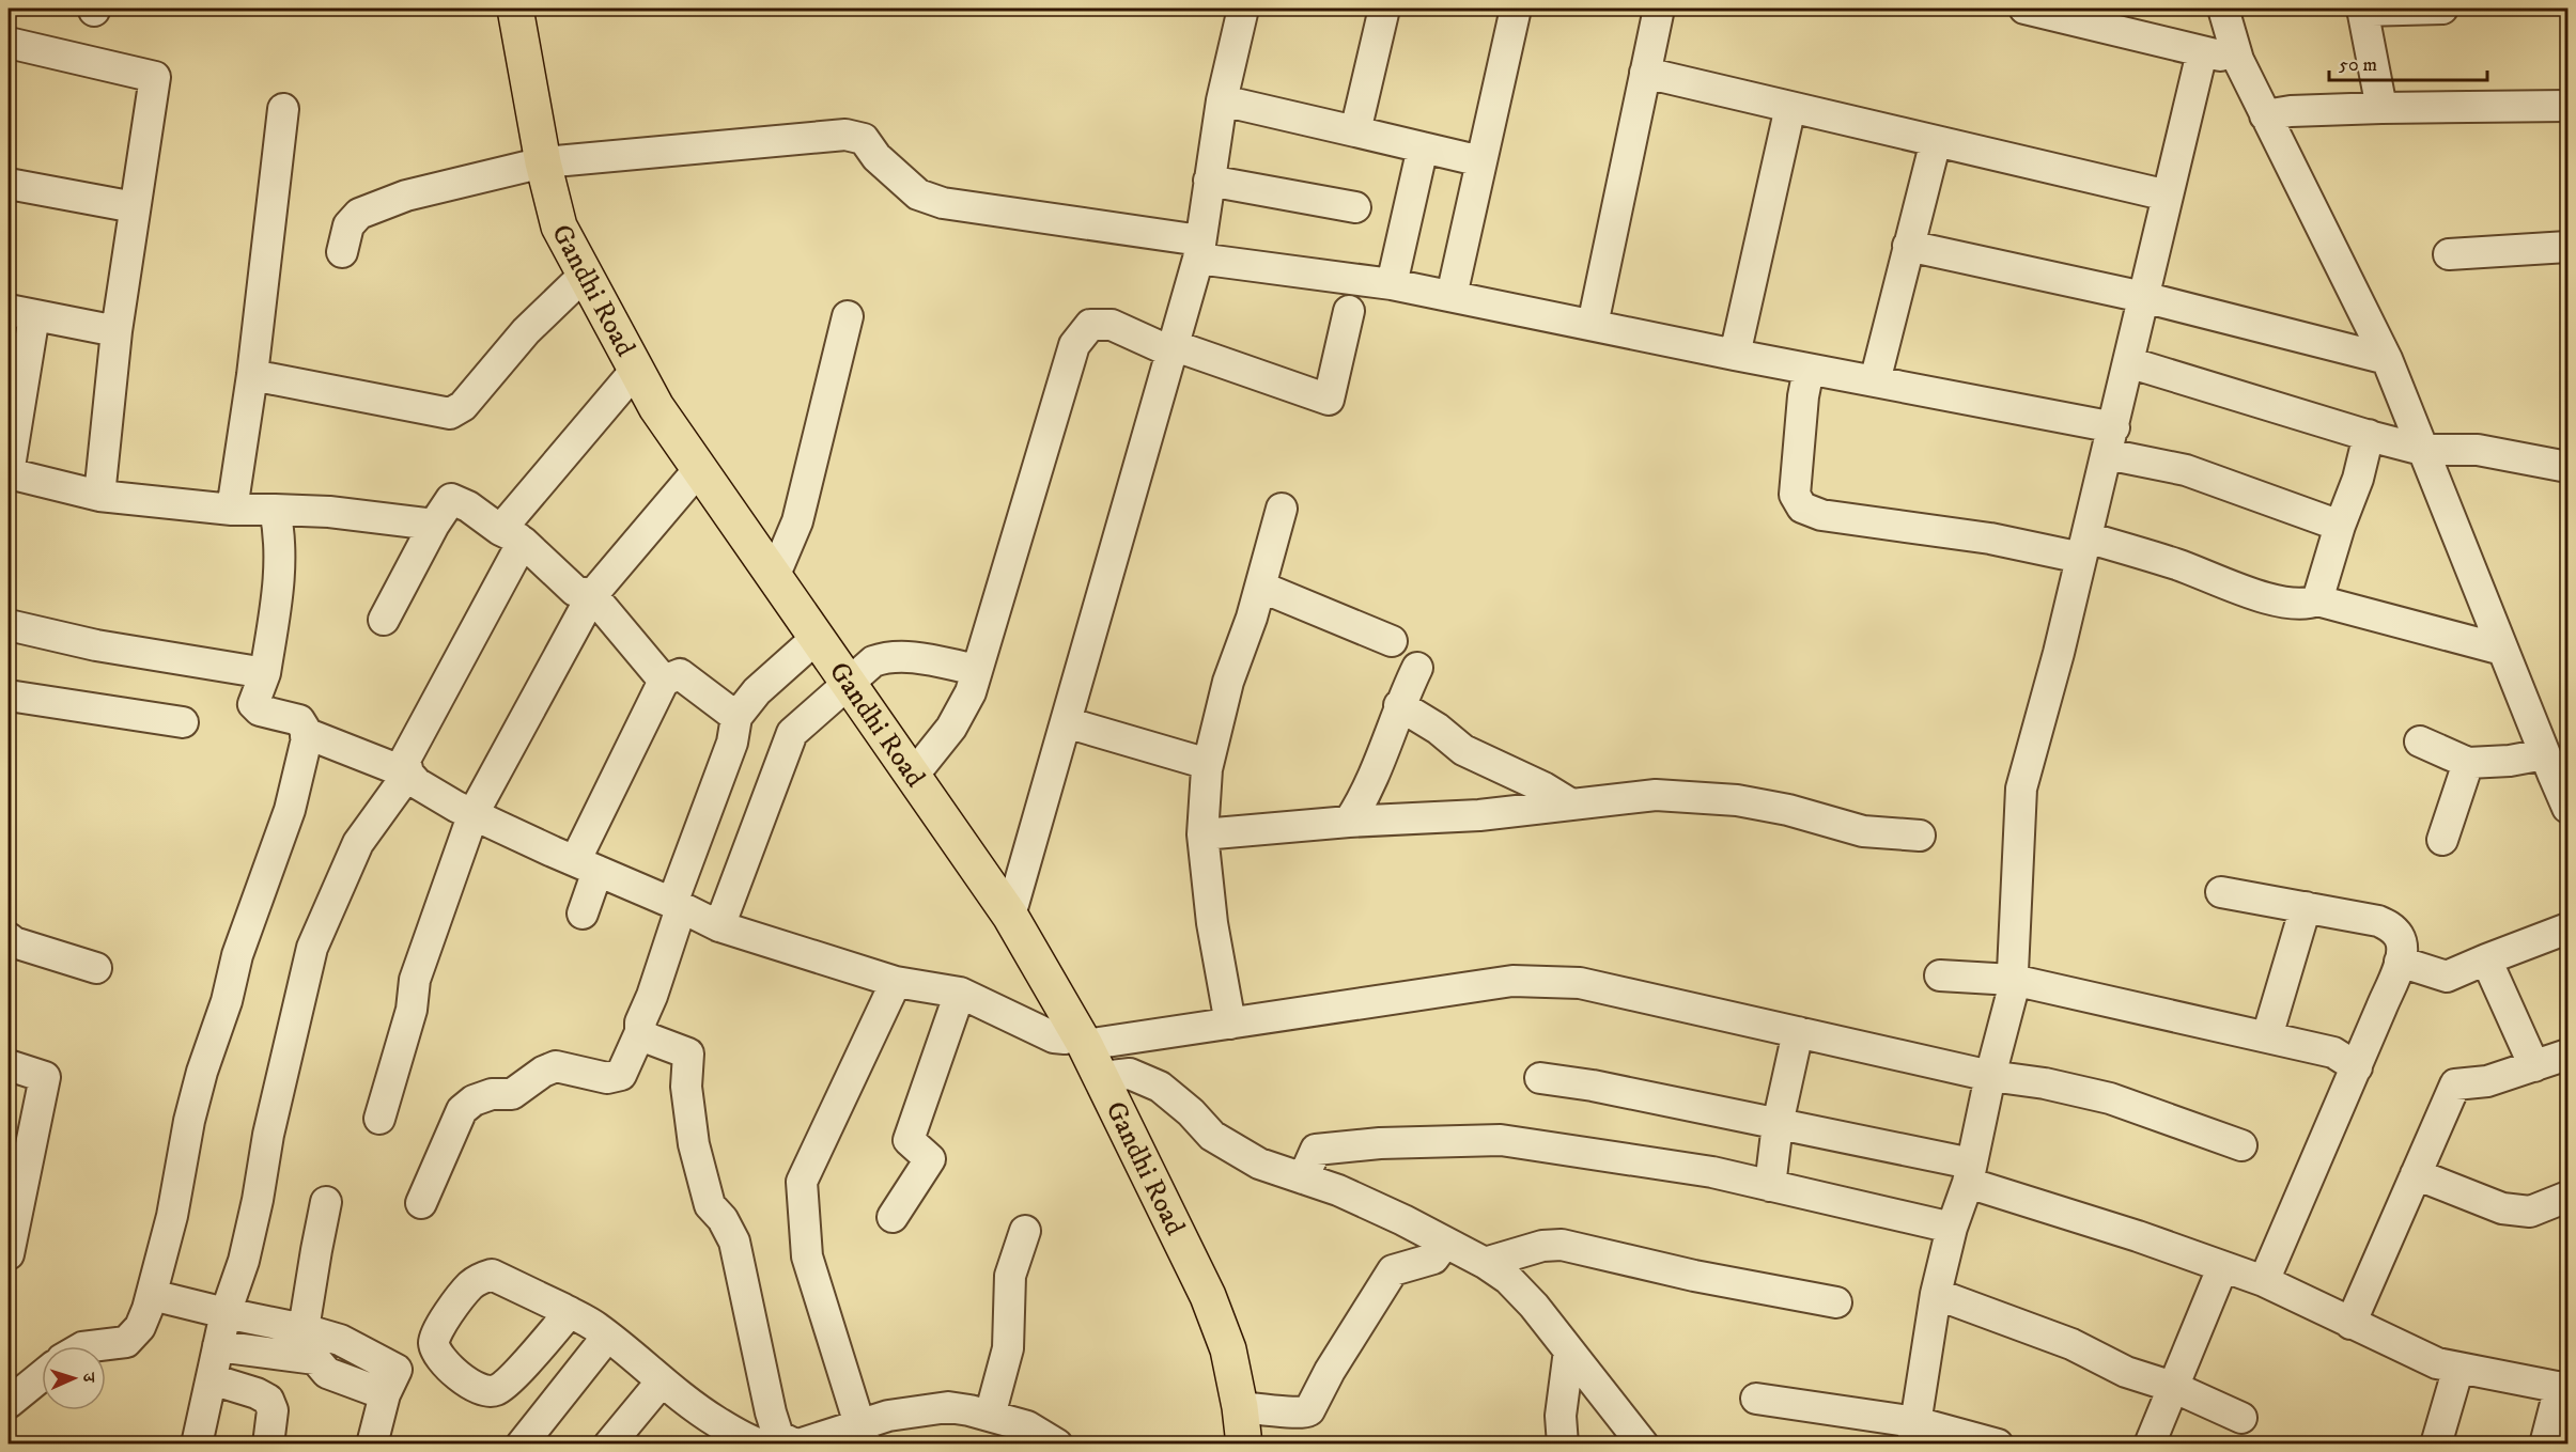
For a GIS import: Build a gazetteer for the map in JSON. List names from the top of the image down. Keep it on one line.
{"streets":{"main road":["Gandhi Road"]},"scale_bar":"50 m","north":"right"}
